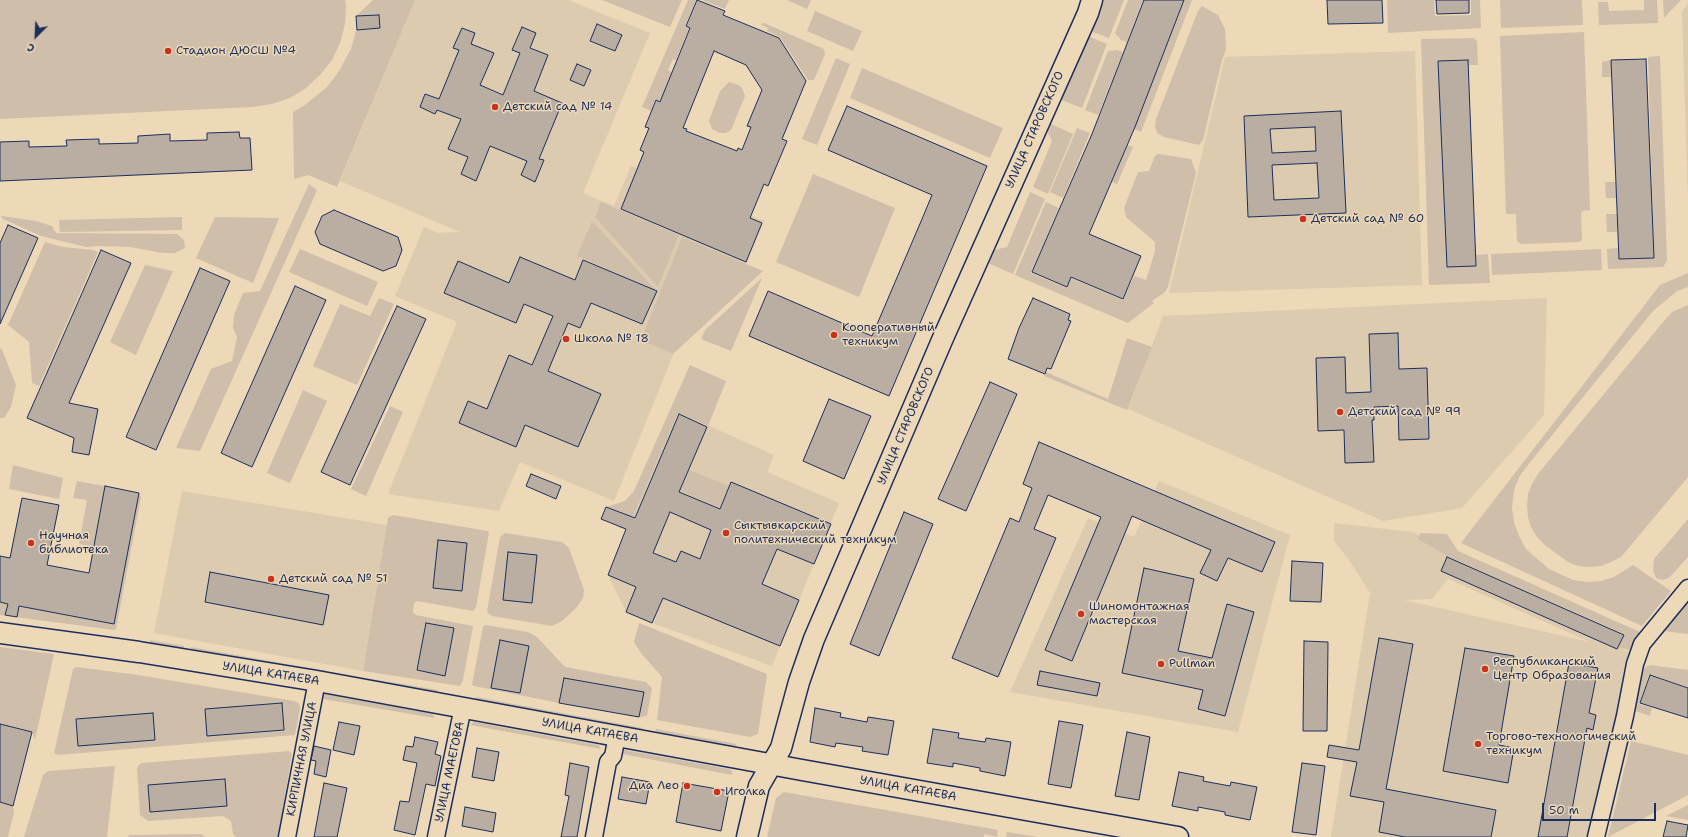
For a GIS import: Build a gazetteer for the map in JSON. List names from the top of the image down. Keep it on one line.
{"streets":{"street":["УЛИЦА СТАРОВСКОГО","УЛИЦА КАТАЕВА","КИРПИЧНАЯ УЛИЦА","УЛИЦА МАЕГОВА"]},"crossings":[["УЛИЦА СТАРОВСКОГО","УЛИЦА КАТАЕВА"],["УЛИЦА КАТАЕВА","КИРПИЧНАЯ УЛИЦА"],["УЛИЦА КАТАЕВА","УЛИЦА МАЕГОВА"]],"places":["Стадион ДЮСШ №4","Детский сад № 14","Детский сад № 60","Кооперативный техникум","Школа № 18","Детский сад № 99","Сыктывкарский политехнический техникум","Научная библиотека","Детский сад № 51","Шиномонтажная мастерская","Pullman","Республиканский Центр Образования","Торгово-технологический техникум","Диа Лео","Иголка"],"scale_bar":"50 m","north":"bottom left"}
